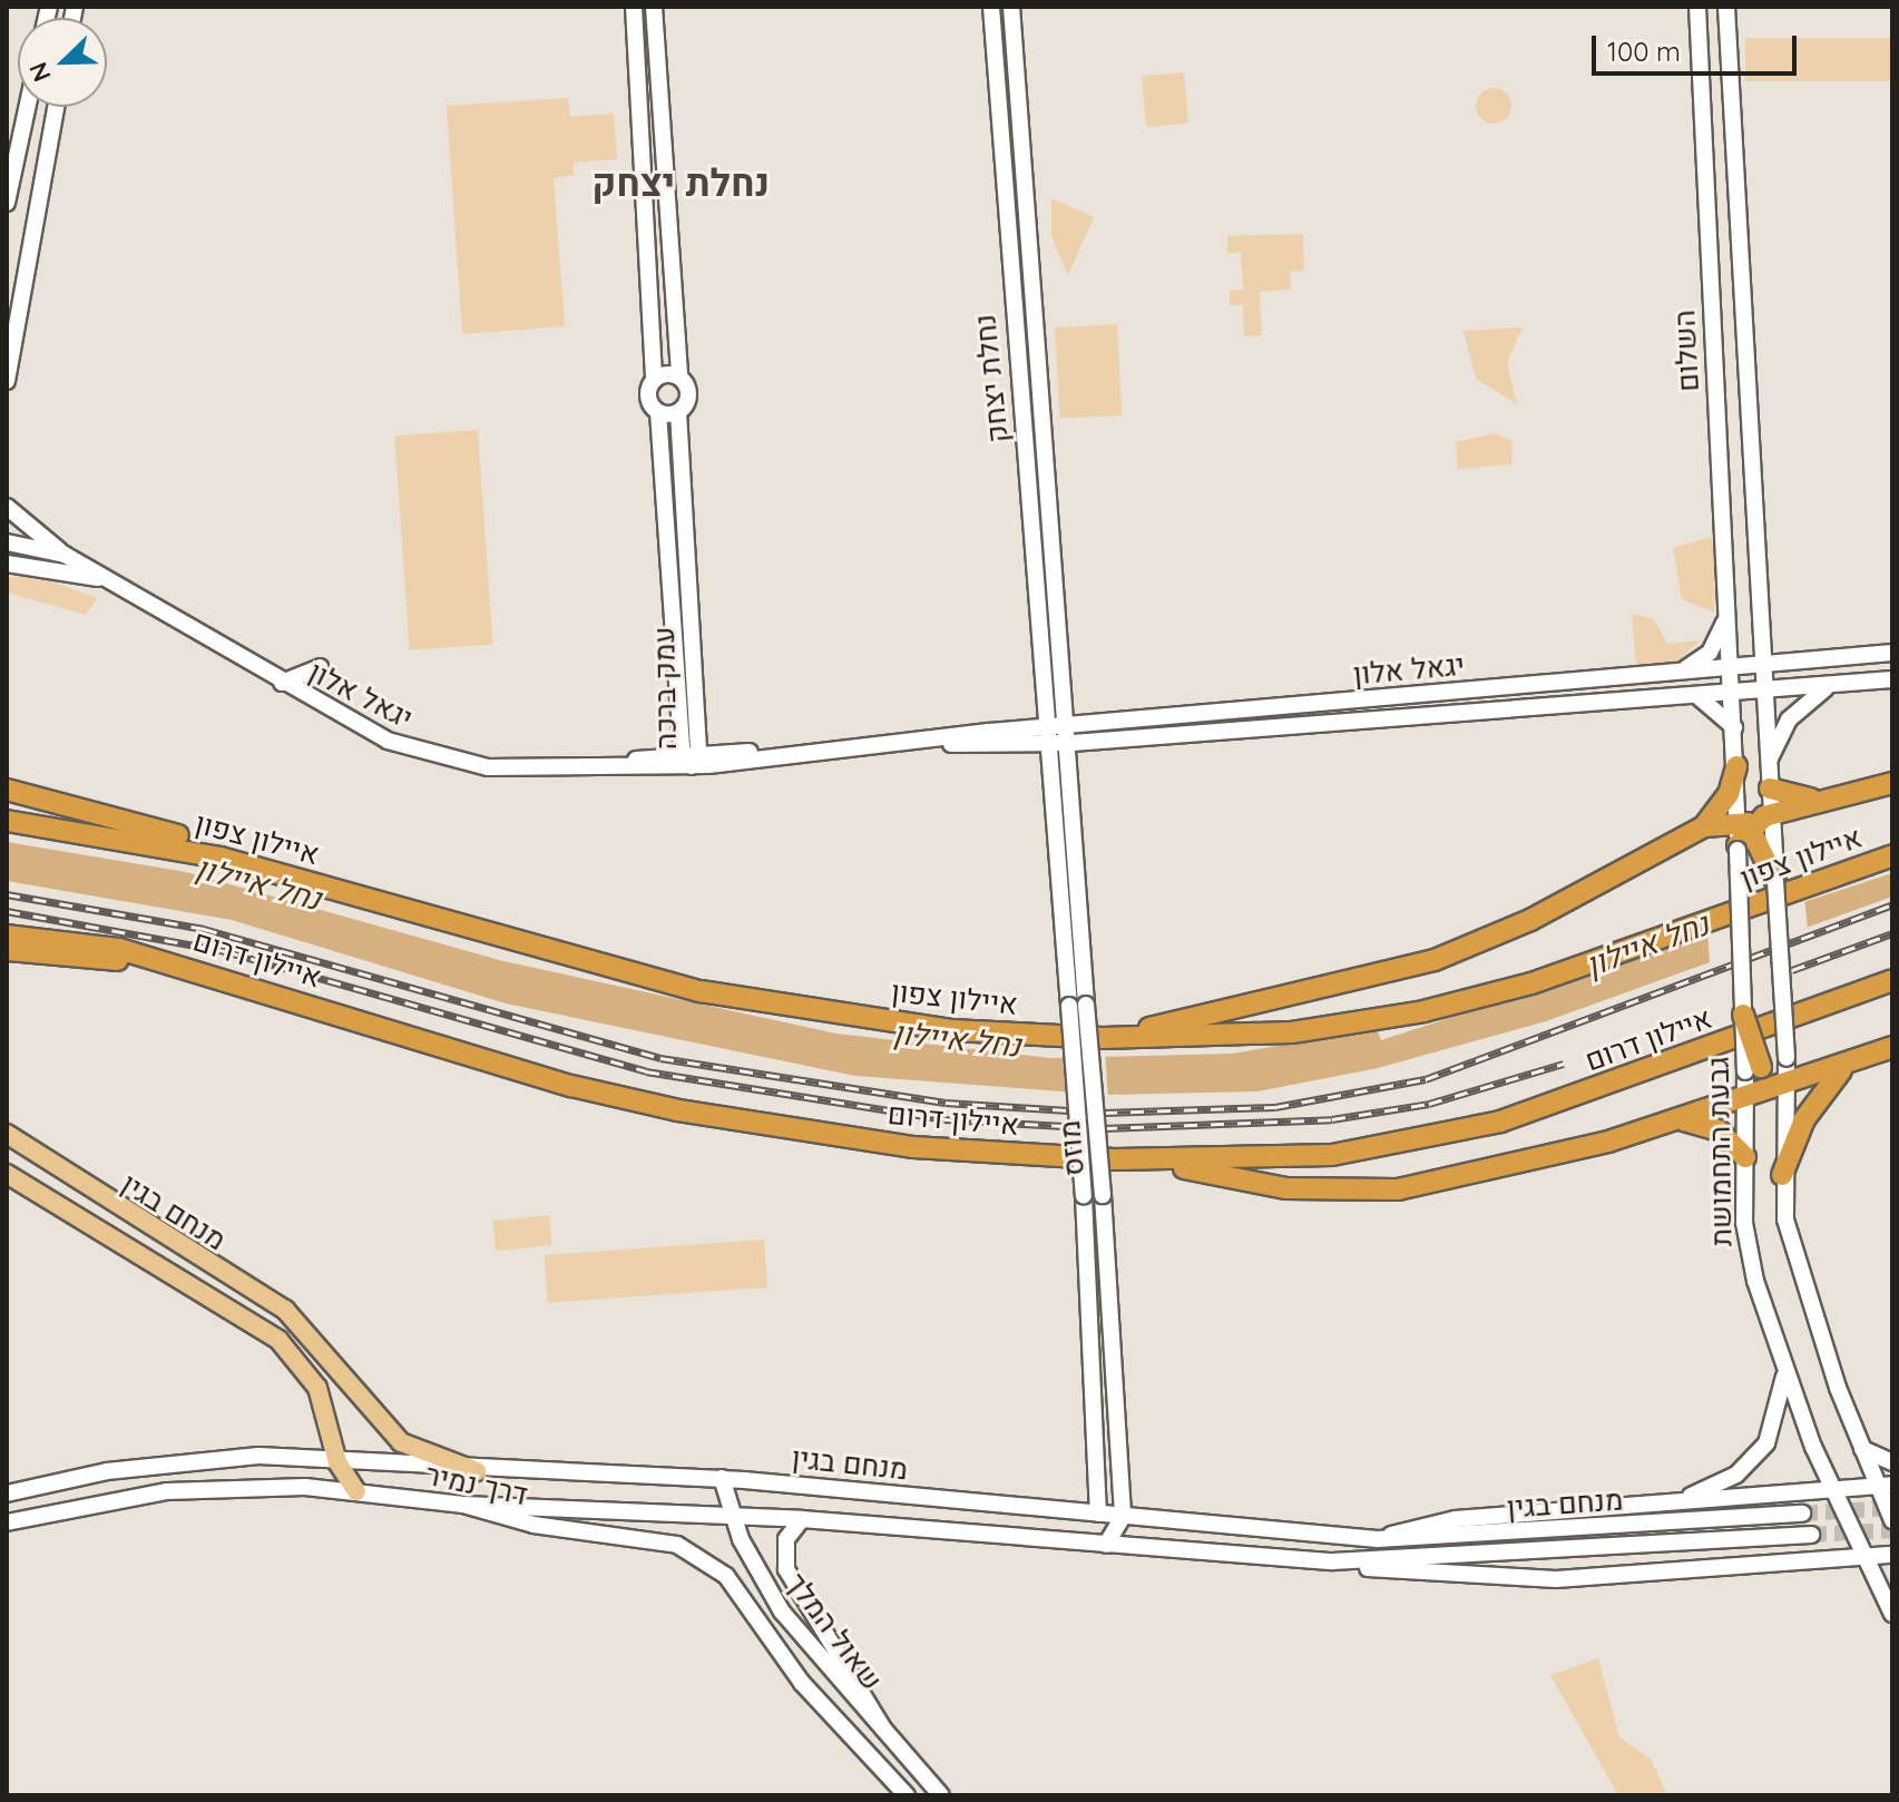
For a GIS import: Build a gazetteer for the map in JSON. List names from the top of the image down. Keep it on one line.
{"streets":{"highway":["איילון צפון","איילון דרום"],"main road":["מנחם בגין"],"street":["השלום","נחלת יצחק","יגאל אלון","עמק ברכה","מוזס","גבעת התחמושת","דרך נמיר","שאול המלך"]},"crossings":[["השלום","יגאל אלון"],["נחלת יצחק","יגאל אלון"],["נחלת יצחק","מוזס"],["יגאל אלון","עמק ברכה"],["יגאל אלון","מוזס"],["מוזס","מנחם בגין"],["מנחם בגין","דרך נמיר"],["מנחם בגין","שאול המלך"],["דרך נמיר","שאול המלך"]],"districts":["נחלת יצחק"],"water":["נחל איילון"],"scale_bar":"100 m","north":"bottom left"}
